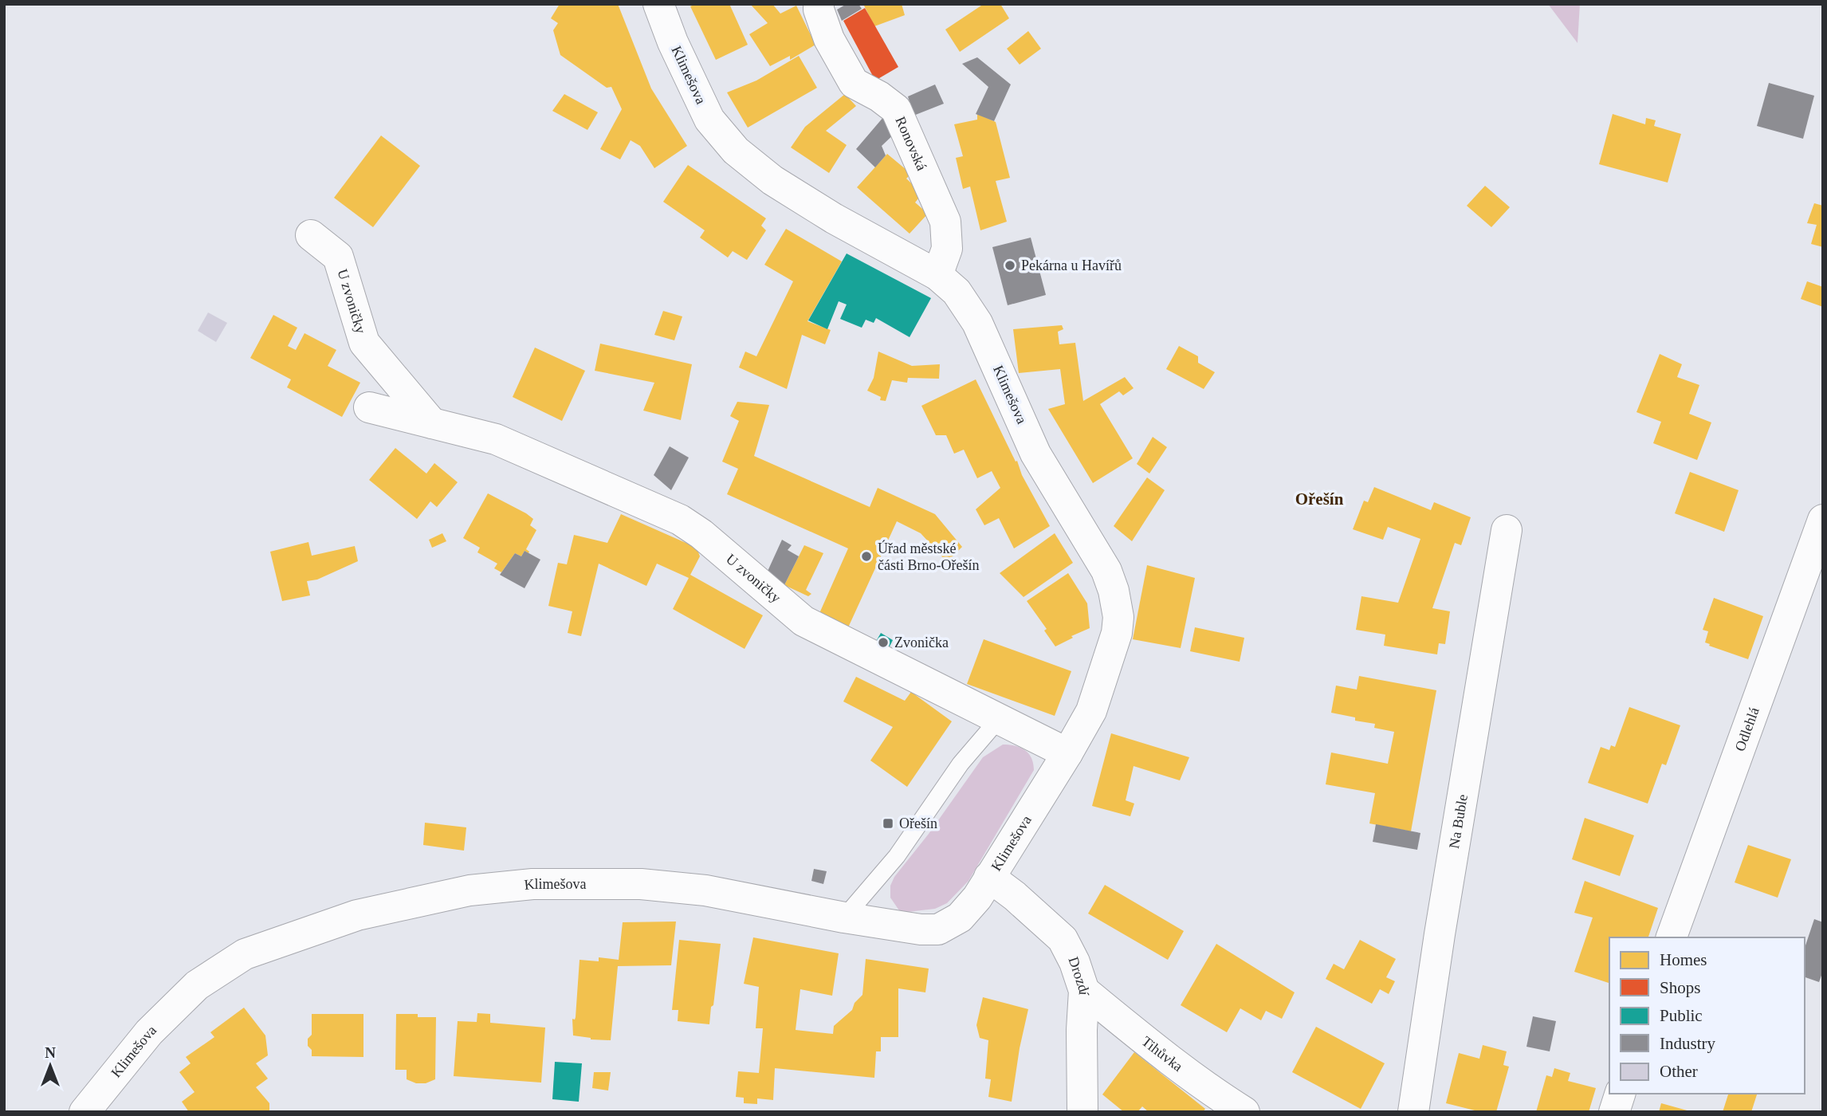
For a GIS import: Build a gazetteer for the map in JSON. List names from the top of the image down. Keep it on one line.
{"streets":{"street":["Klimešova","Ronovská","U zvoničky","Odlehlá","Na Buble","Drozdí","Tihůvka"]},"crossings":[["Klimešova","Ronovská"],["Klimešova","U zvoničky"],["Klimešova","Drozdí"],["Drozdí","Tihůvka"]],"districts":["Ořešín"],"places":{"other":["Pekárna u Havířů","Úřad městské části Brno-Ořešín","Zvonička"],"transit":["Ořešín"]},"legend":["Homes","Shops","Public","Industry","Other"],"north":"top"}
